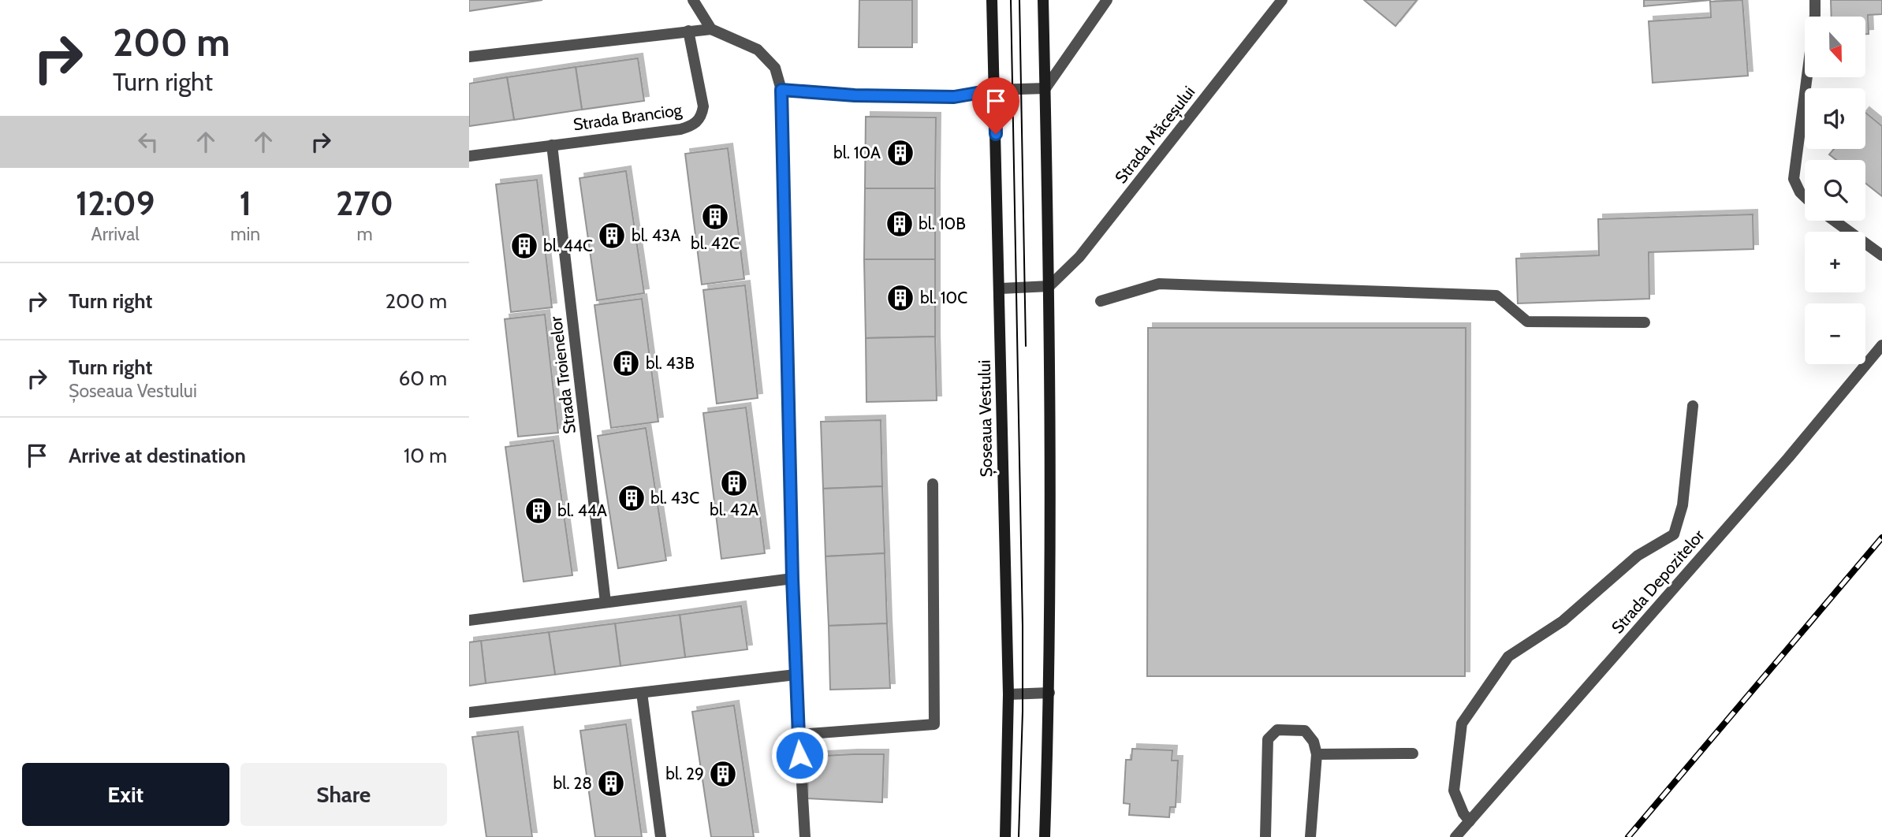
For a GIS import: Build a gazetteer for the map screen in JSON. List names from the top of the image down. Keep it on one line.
{"streets":{"main road":["Șoseaua Vestului"],"street":["Strada Branciog","Strada Măceșului","Strada Troienelor","Strada Depozitelor"]},"crossings":[["Strada Branciog","Strada Troienelor"]],"places":{"building":["bl. 10A","bl. 42C","bl. 10B","bl. 43A","bl. 44C","bl. 10C","bl. 43B","bl. 42A","bl. 43C","bl. 44A","bl. 29","bl. 28"]},"north":"bottom","page":{"turn":["200 m","Turn right"],"map_buttons":["+","−"],"eta":["12:09","Arrival","1","min","270","m"],"list":[{"name":"Turn right","value":"200 m"},{"name":"Turn right","note":"Șoseaua Vestului","value":"60 m"},{"name":"Arrive at destination","value":"10 m"}],"buttons":["Exit","Share"]}}
